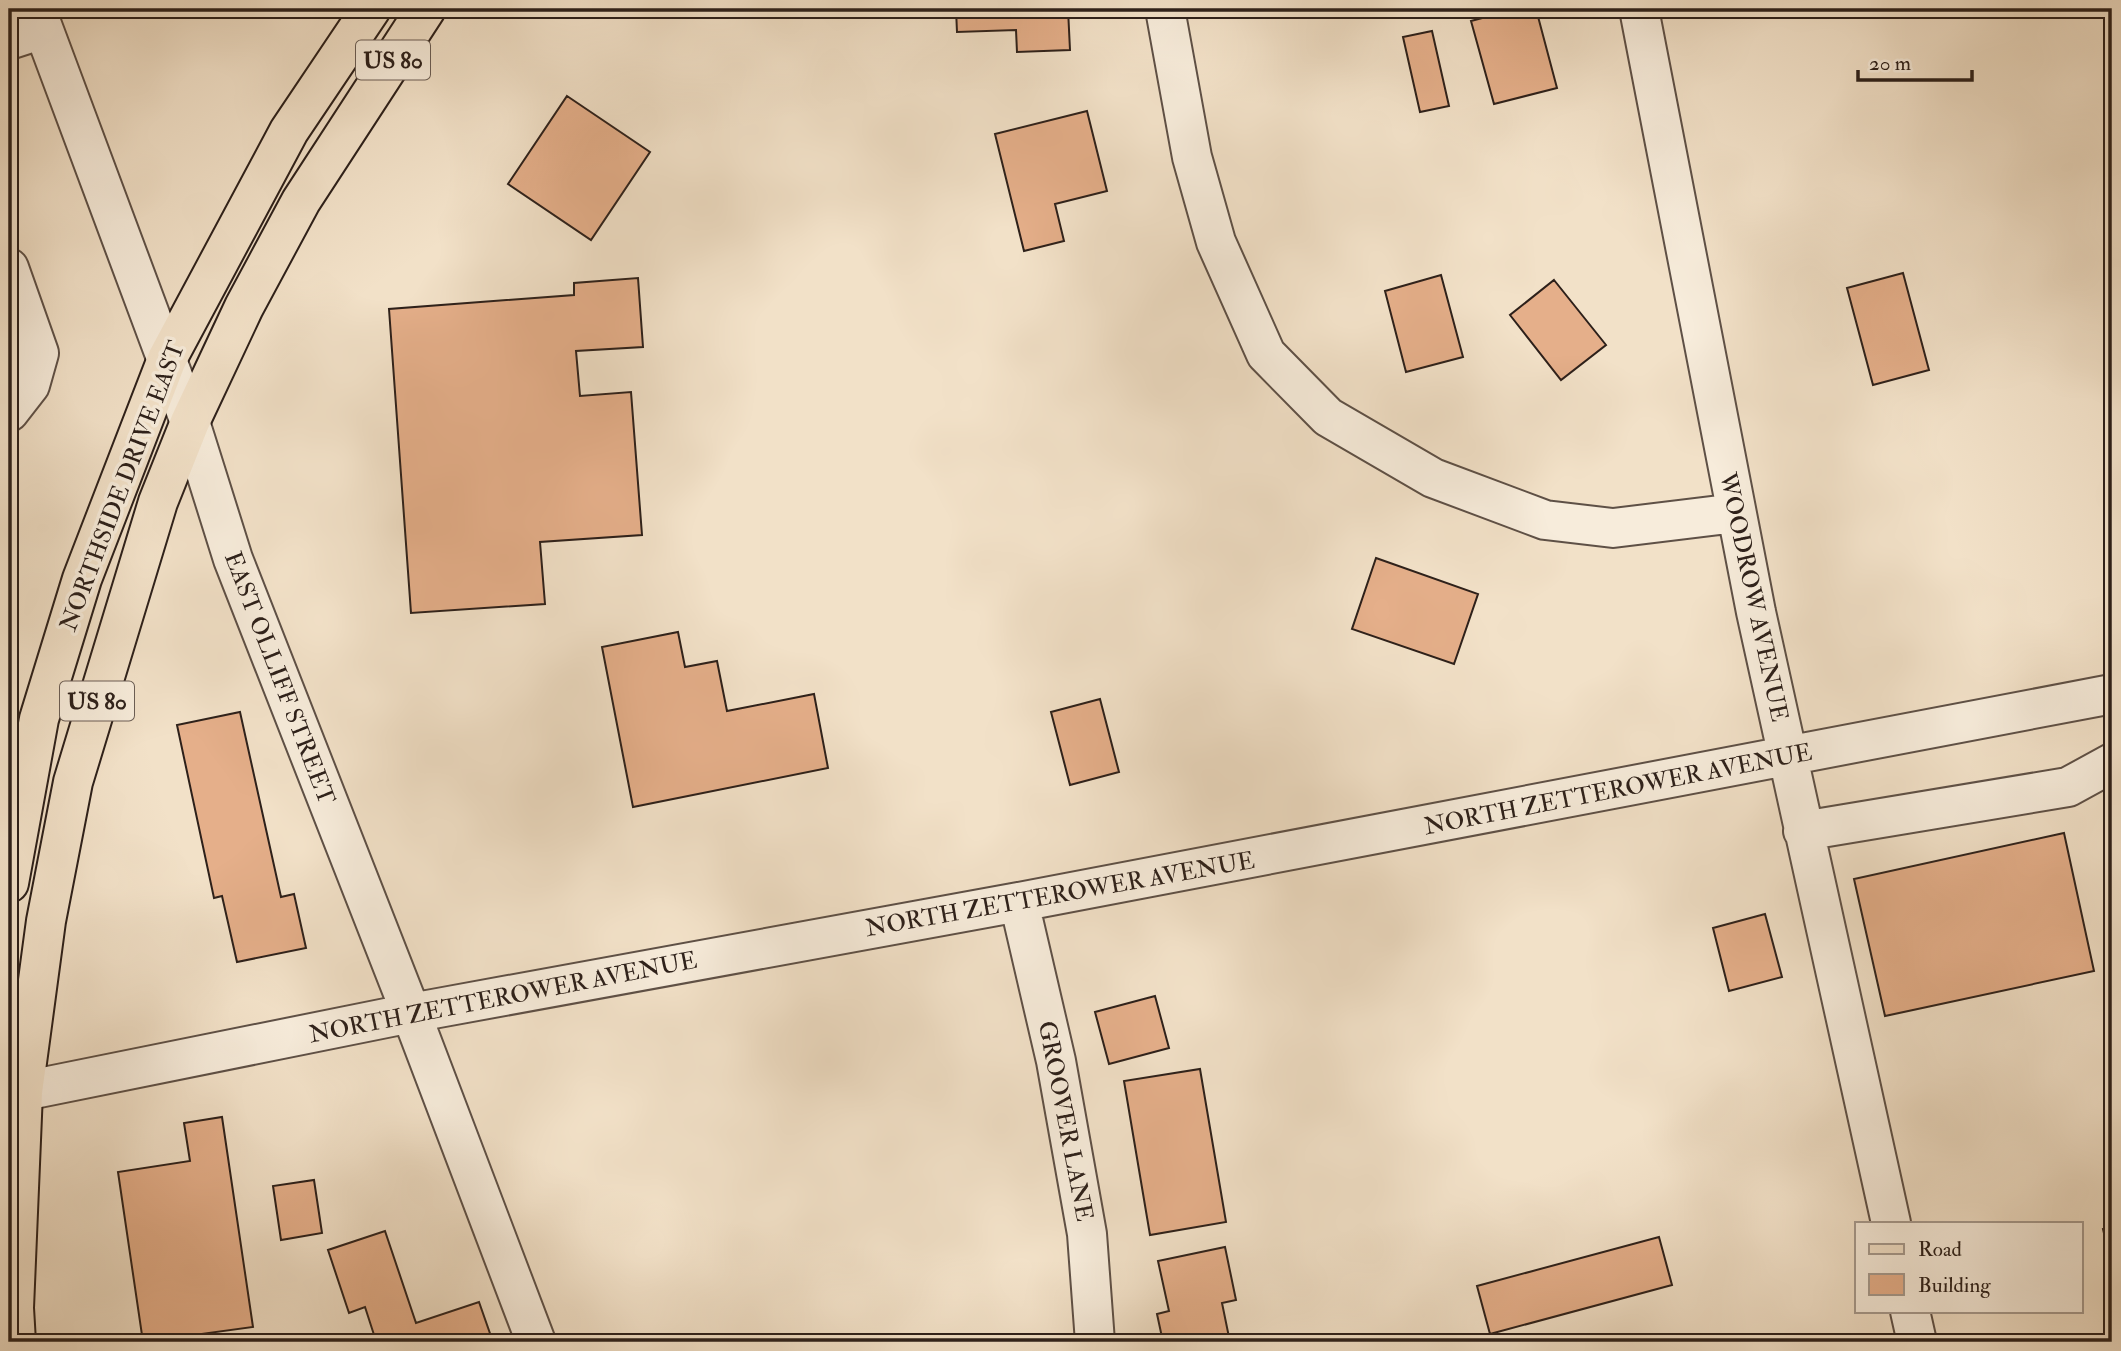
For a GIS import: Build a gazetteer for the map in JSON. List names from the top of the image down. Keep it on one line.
{"streets":{"main road":["US 80","NORTHSIDE DRIVE EAST"],"street":["WOODROW AVENUE","EAST OLLIFF STREET","NORTH ZETTEROWER AVENUE","GROOVER LANE"]},"crossings":[["NORTHSIDE DRIVE EAST","EAST OLLIFF STREET"],["NORTHSIDE DRIVE EAST","NORTH ZETTEROWER AVENUE"],["WOODROW AVENUE","NORTH ZETTEROWER AVENUE"],["EAST OLLIFF STREET","NORTH ZETTEROWER AVENUE"],["NORTH ZETTEROWER AVENUE","GROOVER LANE"]],"legend":["Road","Building"],"scale_bar":"20 m"}
